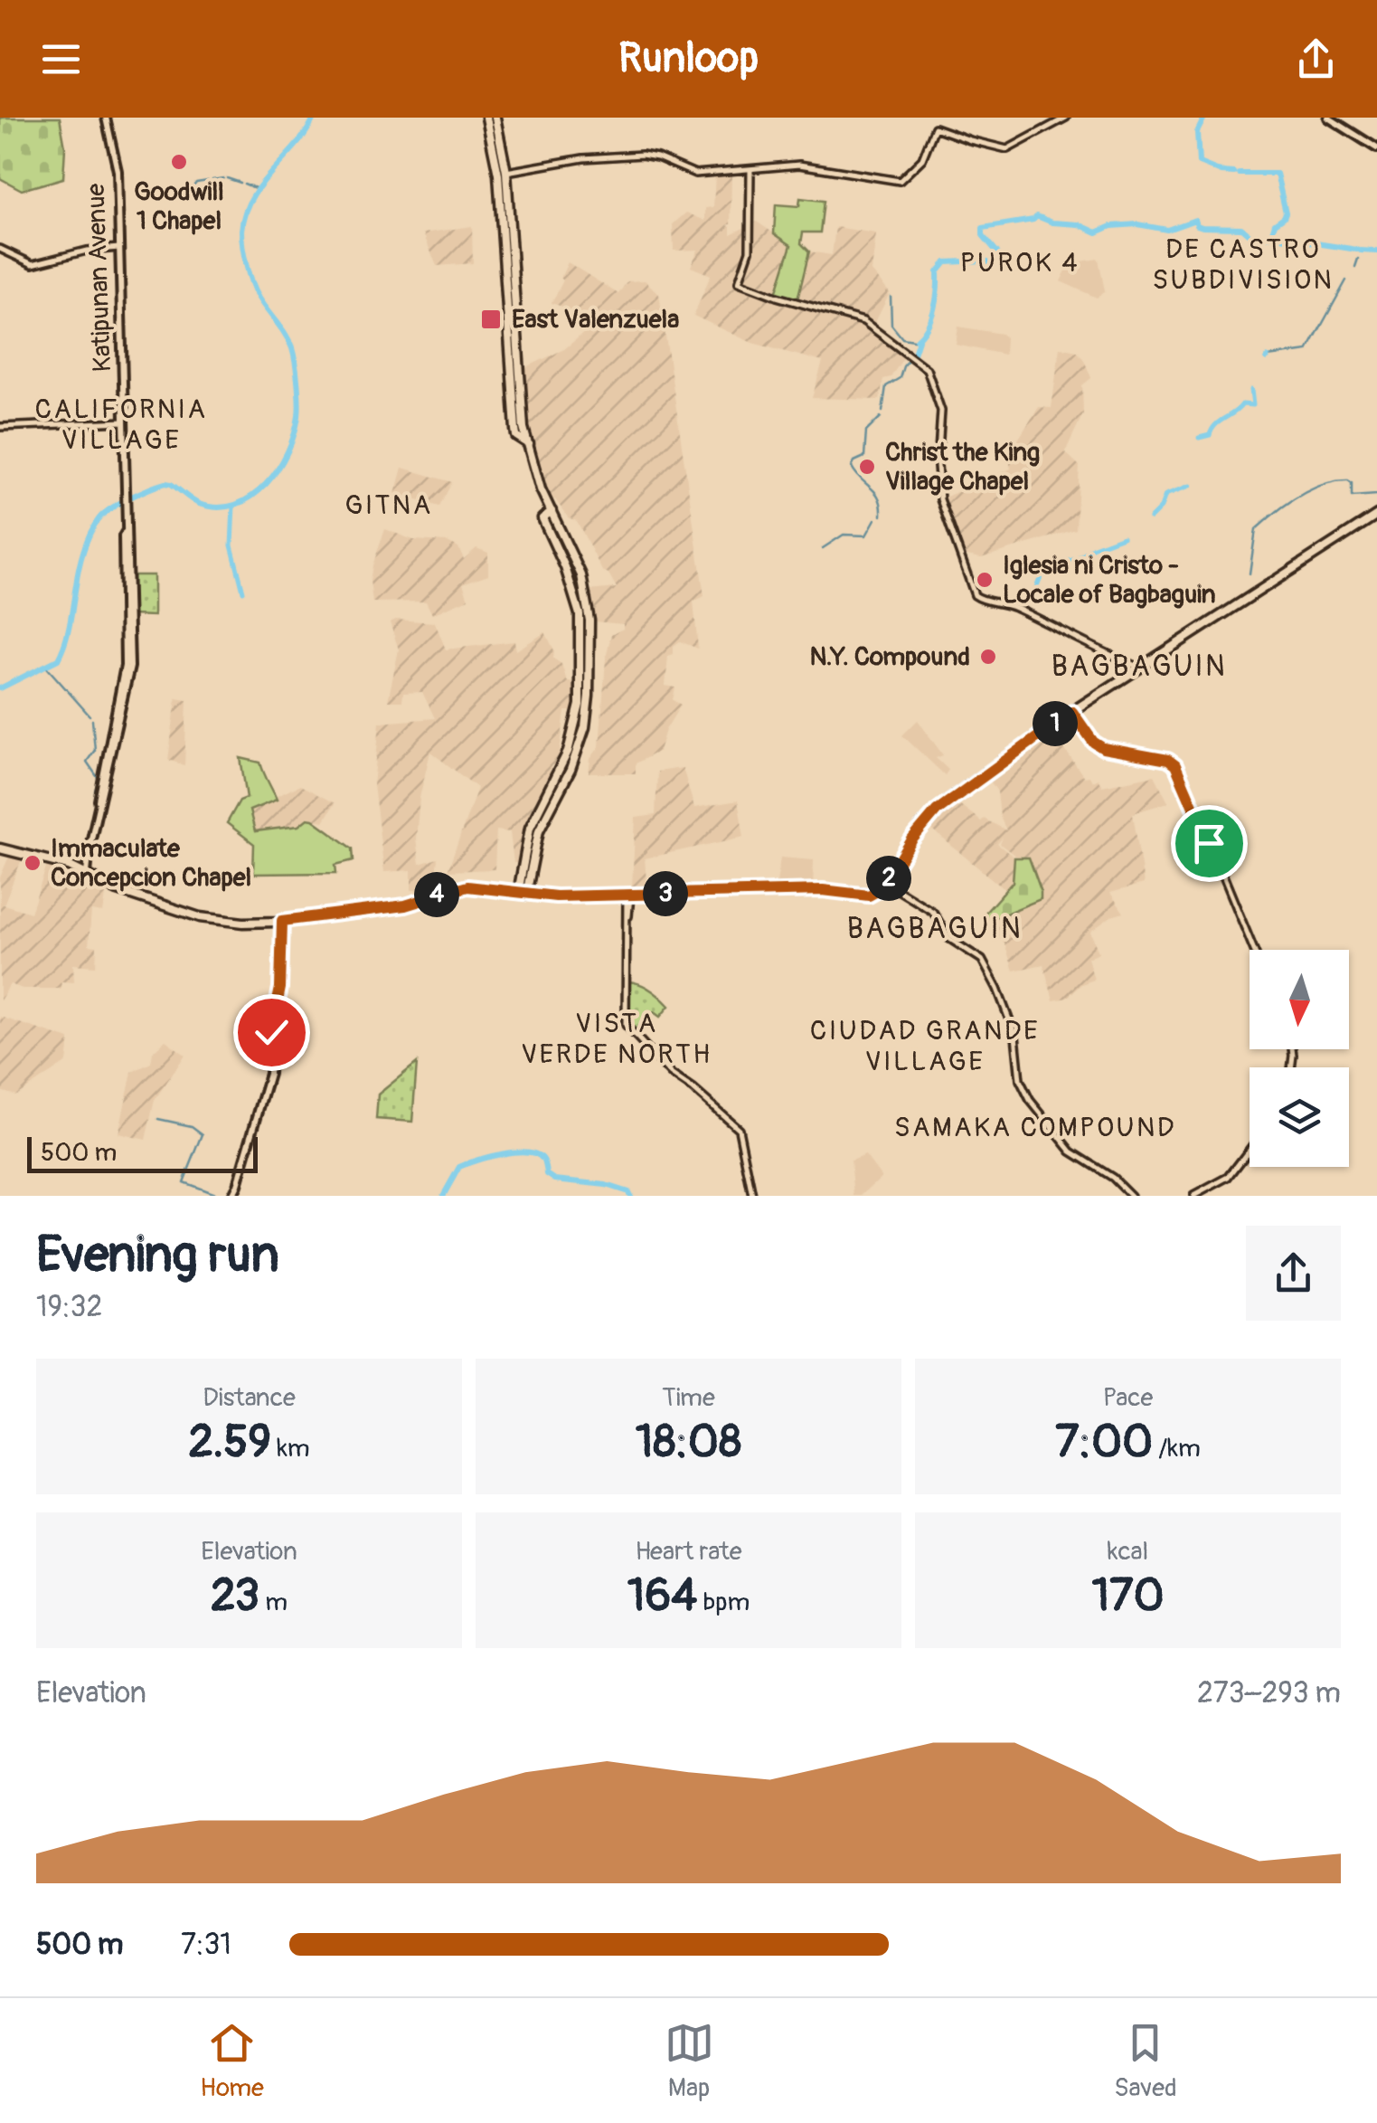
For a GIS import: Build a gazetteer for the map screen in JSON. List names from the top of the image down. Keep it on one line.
{"streets":{"main road":["Katipunan Avenue"]},"districts":["DE CASTRO SUBDIVISION","PUROK 4","CALIFORNIA VILLAGE","GITNA","BAGBAGUIN","BAGBAGUIN","VISTA VERDE NORTH","CIUDAD GRANDE VILLAGE","SAMAKA COMPOUND"],"places":{"other":["Goodwill 1 Chapel","Christ the King Village Chapel","Iglesia ni Cristo - Locale of Bagbaguin","N.Y. Compound","Immaculate Concepcion Chapel"],"transit":["East Valenzuela"]},"scale_bar":"500 m","north":"bottom","page":{"header":"Runloop","pins":["1","2","3","4"],"scale":"500 m","heading":["Evening run","19:32"],"stats":[["Distance","2.59 km"],["Time","18:08"],["Pace","7:00 /km"],["Elevation","23 m"],["Heart rate","164 bpm"],["kcal","170"]],"chart":["Elevation","273–293 m"],"list":[{"name":"500 m","note":"7:31"}],"tabs":["Home","Map","Saved"]}}
